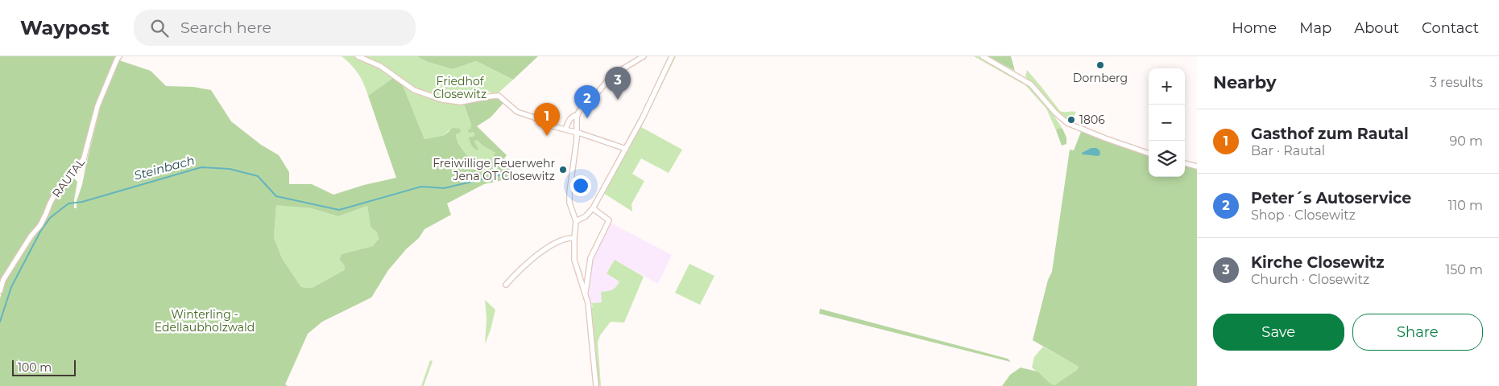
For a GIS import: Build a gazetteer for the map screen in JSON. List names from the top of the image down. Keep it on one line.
{"streets":{"street":["RAUTAL"]},"water":["Steinbach"],"parks":["Friedhof Closewitz","Winterling - Edellaubholzwald"],"places":["Dornberg","1806","Freiwillige Feuerwehr Jena OT Closewitz"],"scale_bar":"100 m","page":{"header":"Waypost","search":"Search here","nav":["Home","Map","About","Contact"],"heading":["Nearby","3 results"],"pins":["3","2","1"],"map_buttons":["+","−"],"list":[{"mark":"1","name":"Gasthof zum Rautal","note":"Bar · Rautal","value":"90 m"},{"mark":"2","name":"Peter´s Autoservice","note":"Shop · Closewitz","value":"110 m"},{"mark":"3","name":"Kirche Closewitz","note":"Church · Closewitz","value":"150 m"}],"buttons":["Save","Share"],"scale":"100 m"}}
